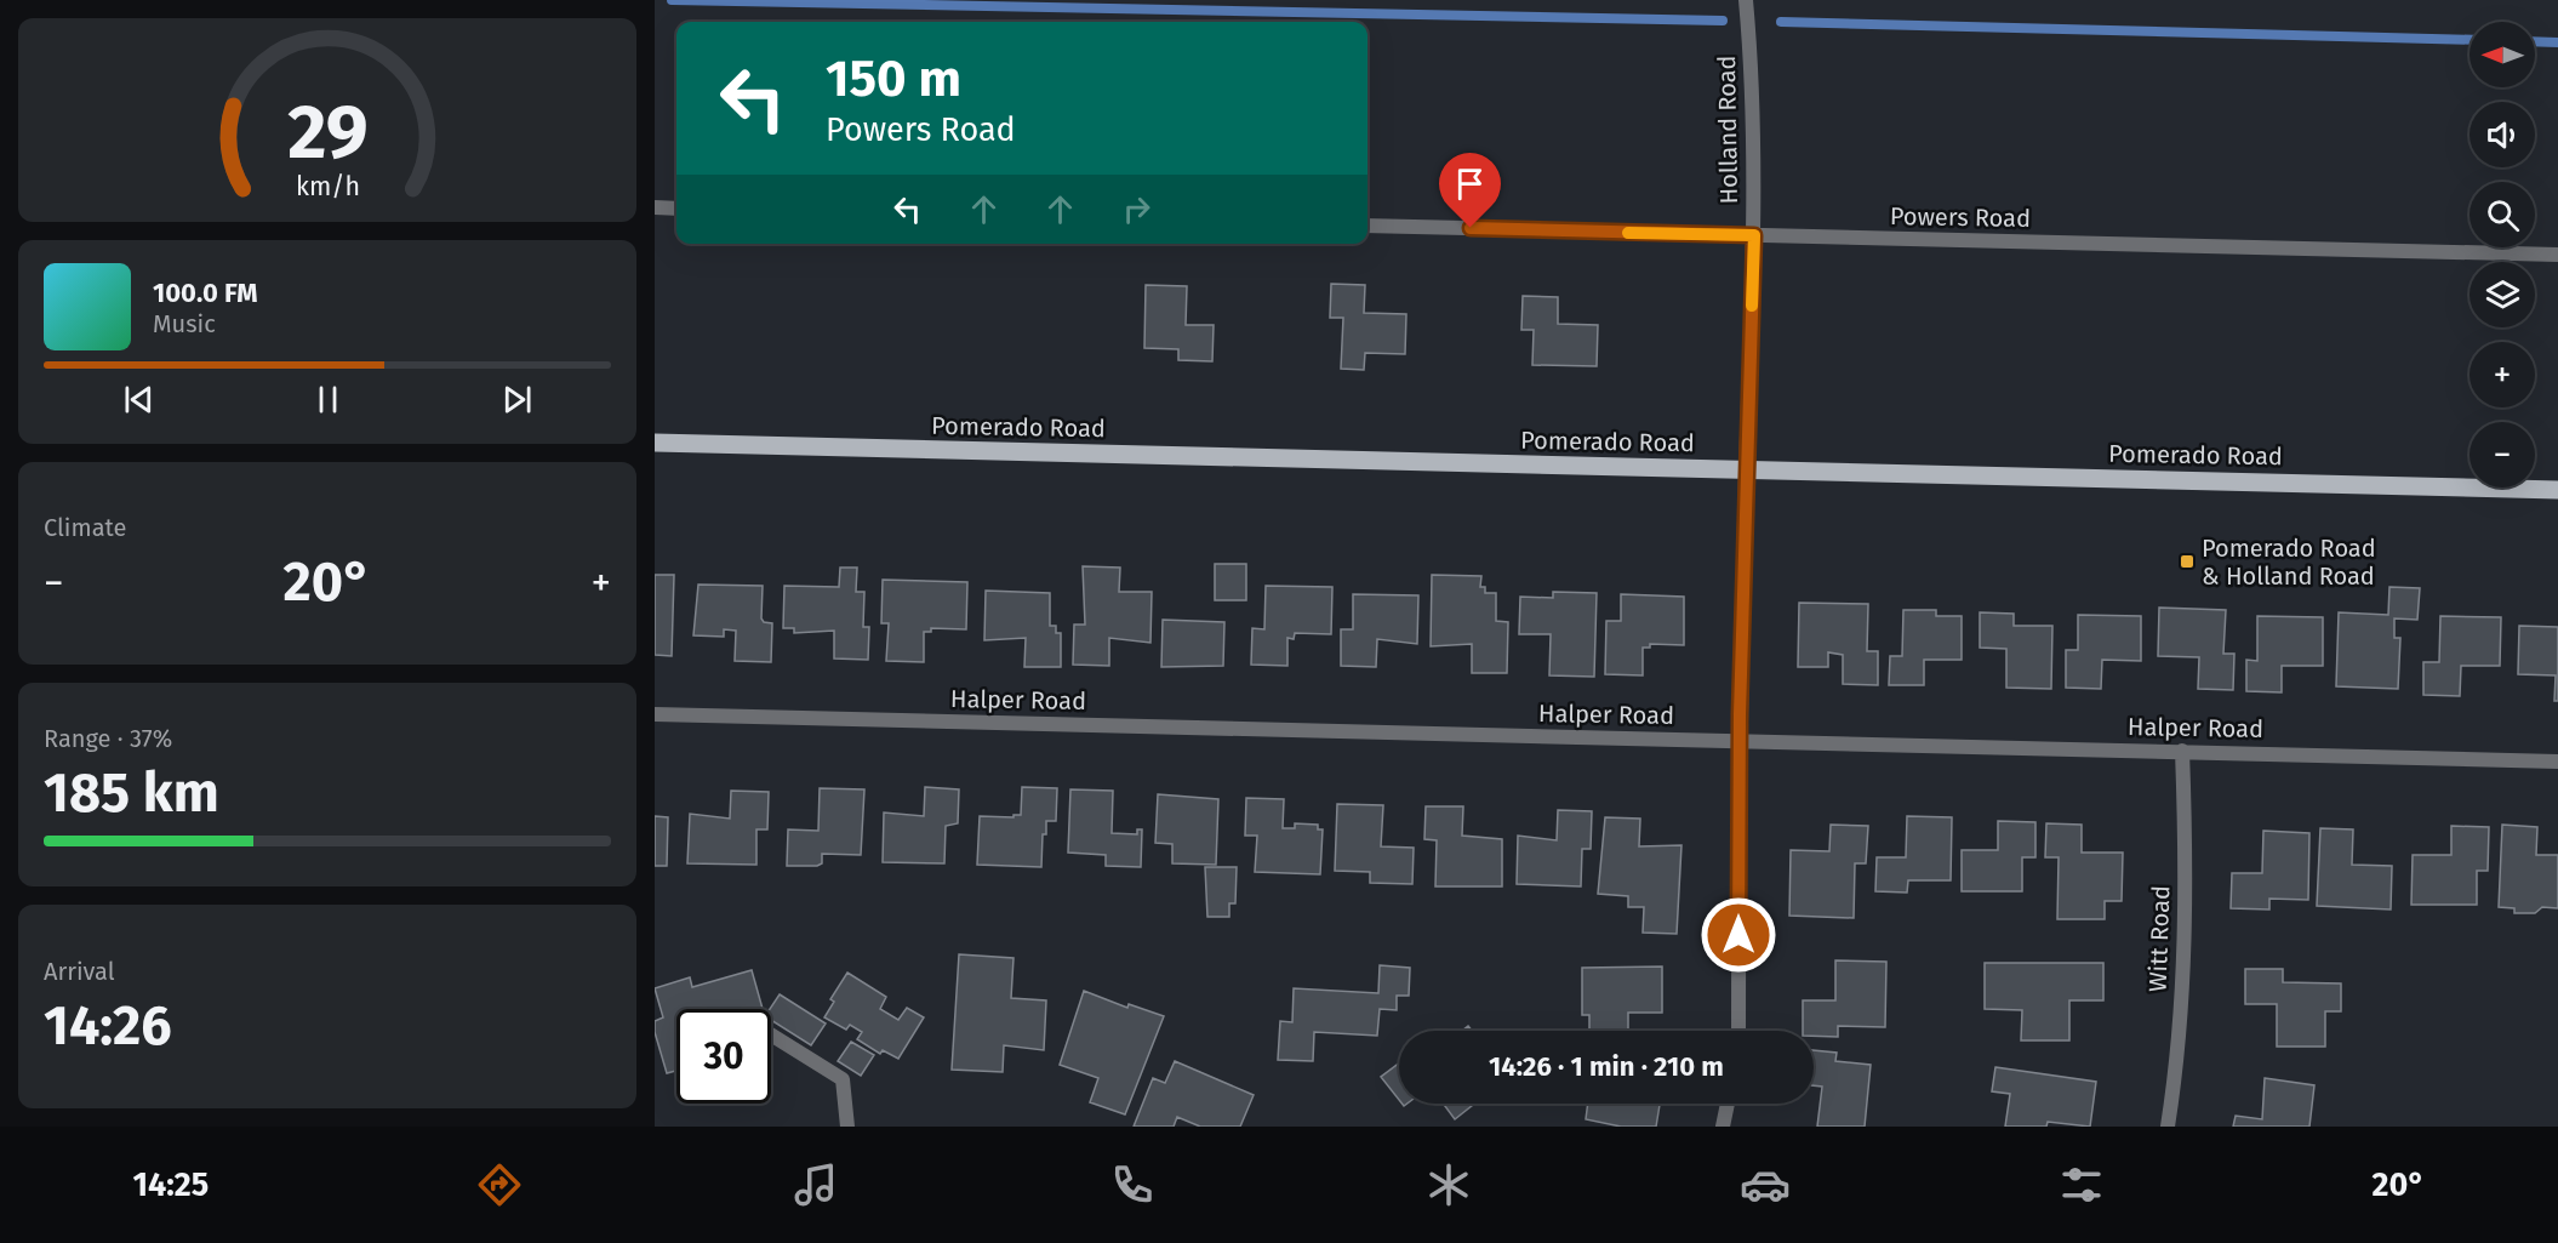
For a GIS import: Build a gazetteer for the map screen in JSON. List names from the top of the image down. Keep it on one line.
{"streets":{"main road":["Pomerado Road"],"street":["Holland Road","Powers Road","Halper Road","Witt Road"]},"crossings":[["Holland Road","Powers Road"],["Holland Road","Pomerado Road"],["Holland Road","Halper Road"],["Halper Road","Witt Road"]],"places":{"transit":["Pomerado Road & Holland Road"]},"north":"left","page":{"map_buttons":["+","−"],"turn":["150 m","Powers Road"],"song":["100.0 FM","Music"],"tile":["Climate",["Range · 37%","185 km"],["Arrival","14:26"]],"heat":["−","20°","+"],"limit":"30","trip":"14:26 · 1 min · 210 m","tabs":["14:25","20°"],"gauge":["29","km/h"]}}
